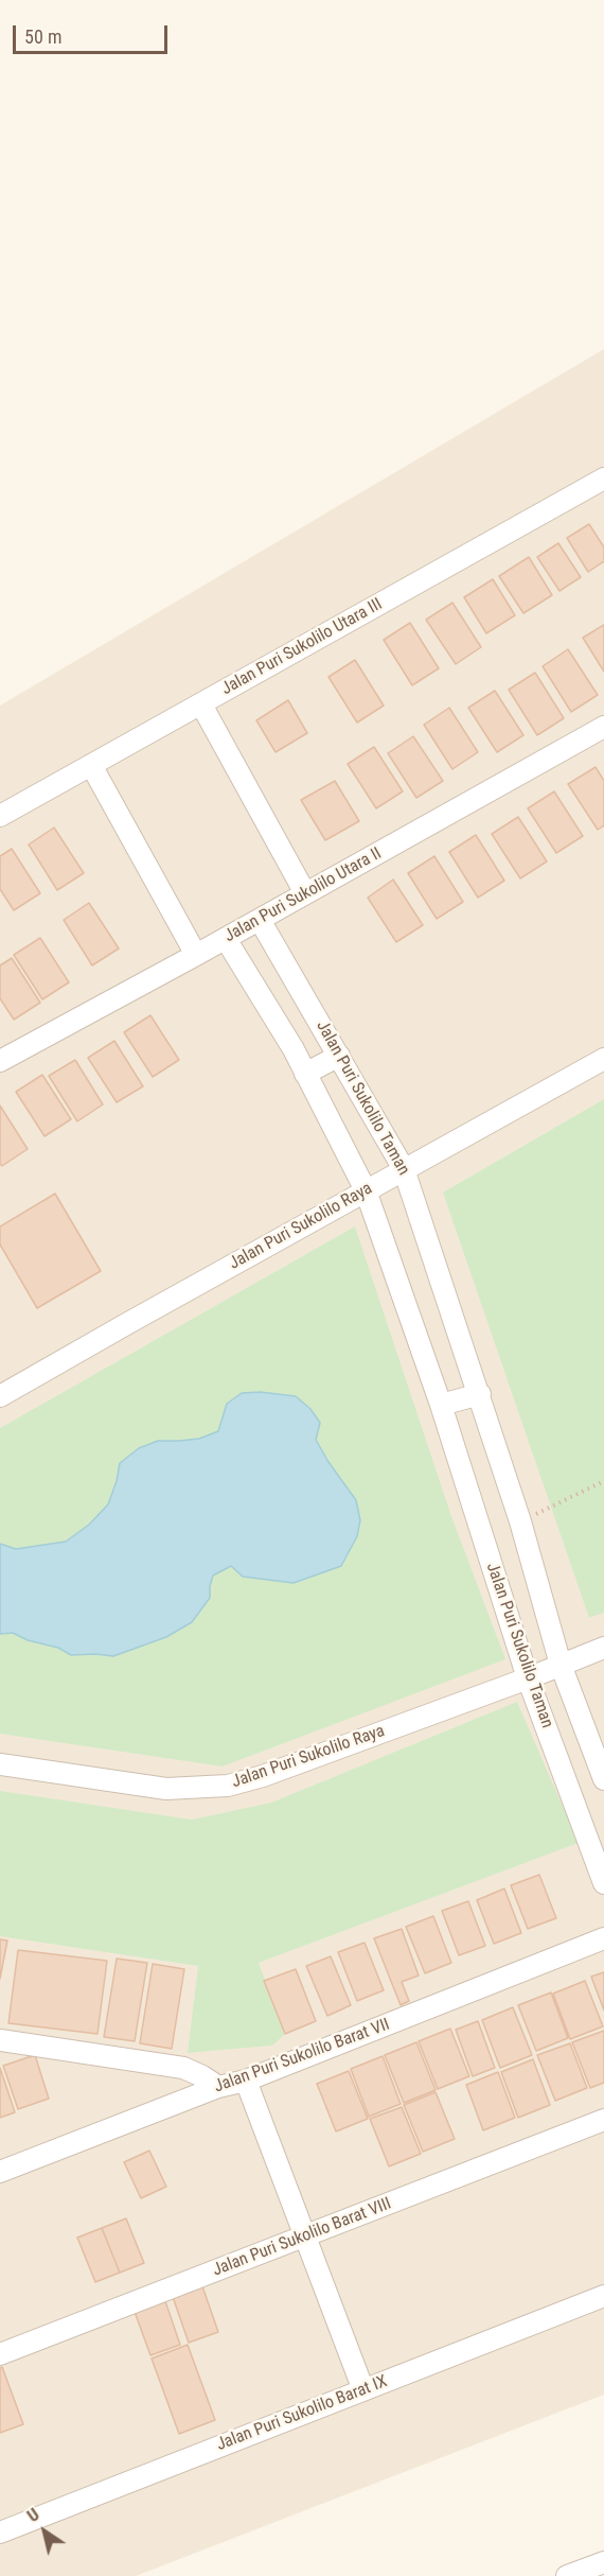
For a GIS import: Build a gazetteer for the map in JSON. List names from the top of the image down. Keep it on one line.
{"streets":{"street":["Jalan Puri Sukolilo Utara III","Jalan Puri Sukolilo Utara II","Jalan Puri Sukolilo Taman","Jalan Puri Sukolilo Raya","Jalan Puri Sukolilo Barat VII","Jalan Puri Sukolilo Barat VIII","Jalan Puri Sukolilo Barat IX"]},"crossings":[["Jalan Puri Sukolilo Utara II","Jalan Puri Sukolilo Taman"],["Jalan Puri Sukolilo Taman","Jalan Puri Sukolilo Raya"]],"scale_bar":"50 m","north":"top left"}
